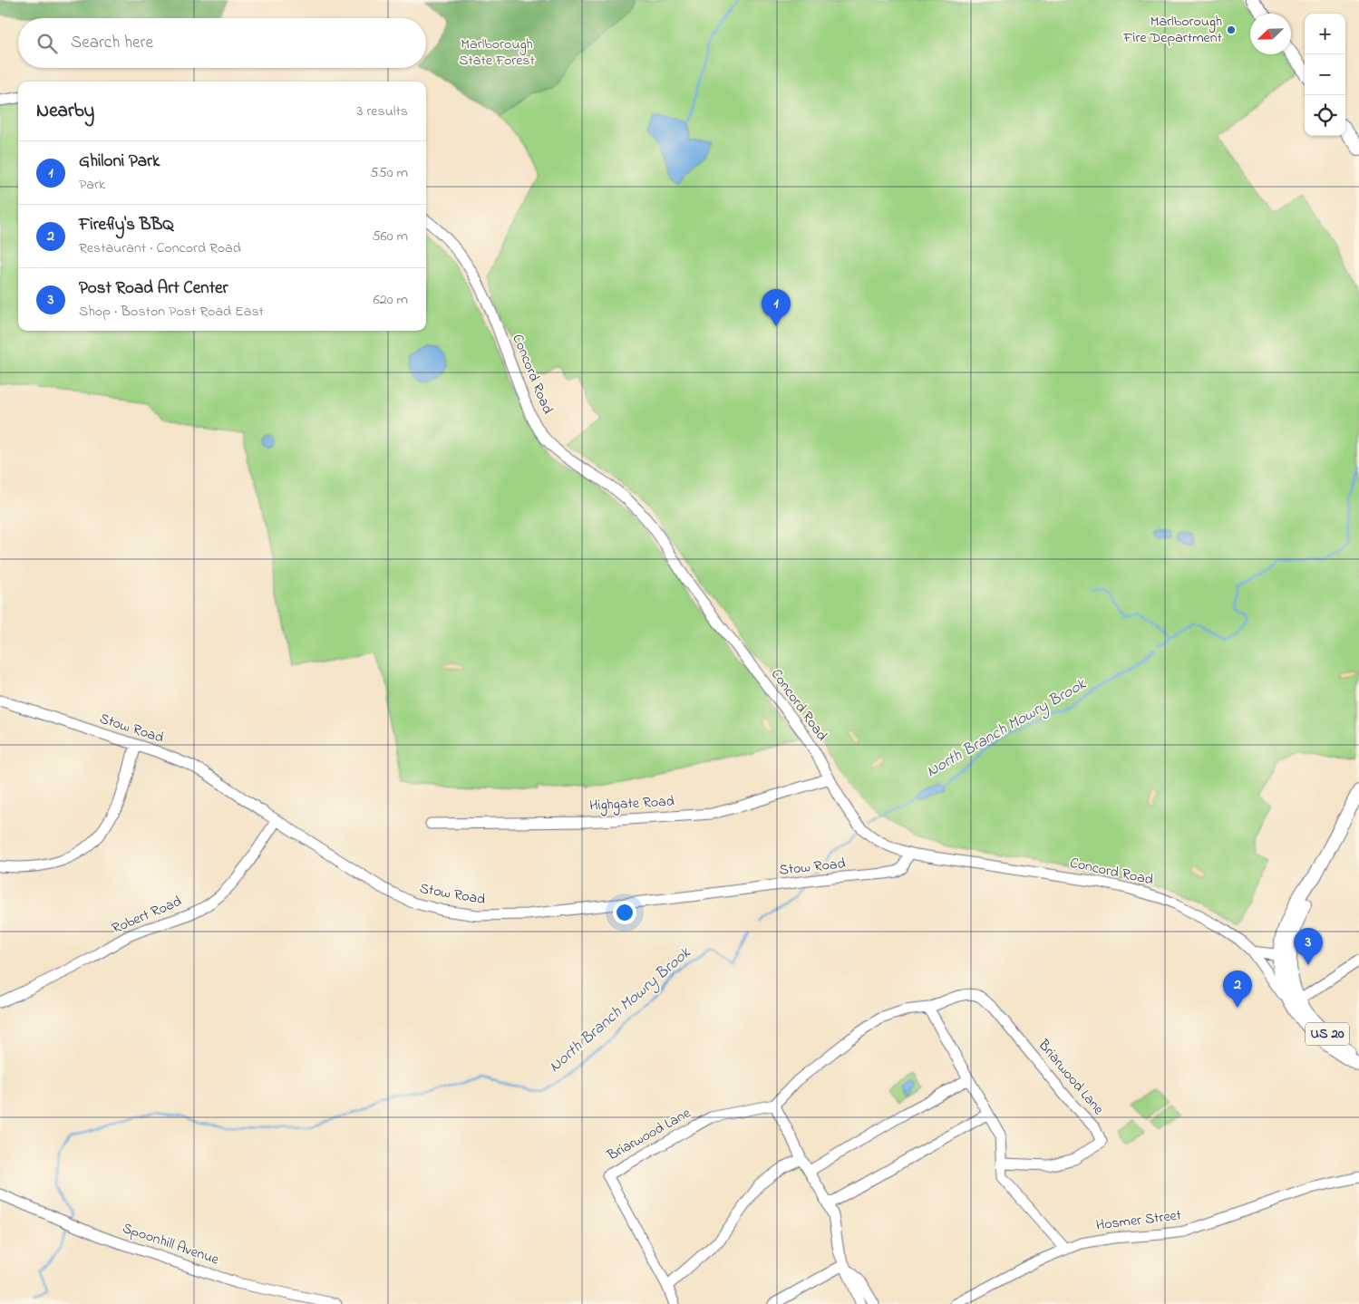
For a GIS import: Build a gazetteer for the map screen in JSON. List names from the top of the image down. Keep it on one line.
{"streets":{"main road":["US 20"],"street":["Concord Road","Stow Road","Highgate Road","Robert Road","Briarwood Lane","Hosmer Street","Spoonhill Avenue"]},"crossings":[["Concord Road","Stow Road"],["Concord Road","Highgate Road"],["Concord Road","US 20"],["Stow Road","Robert Road"]],"water":["North Branch Mowry Brook"],"parks":["Marlborough State Forest"],"places":["Marlborough Fire Department"],"north":"bottom left","page":{"map_buttons":["+","−"],"search":"Search here","heading":["Nearby","3 results"],"list":[{"mark":"1","name":"Ghiloni Park","note":"Park","value":"550 m"},{"mark":"2","name":"Firefly's BBQ","note":"Restaurant · Concord Road","value":"560 m"},{"mark":"3","name":"Post Road Art Center","note":"Shop · Boston Post Road East","value":"620 m"}],"pins":["1","3","2"]}}
